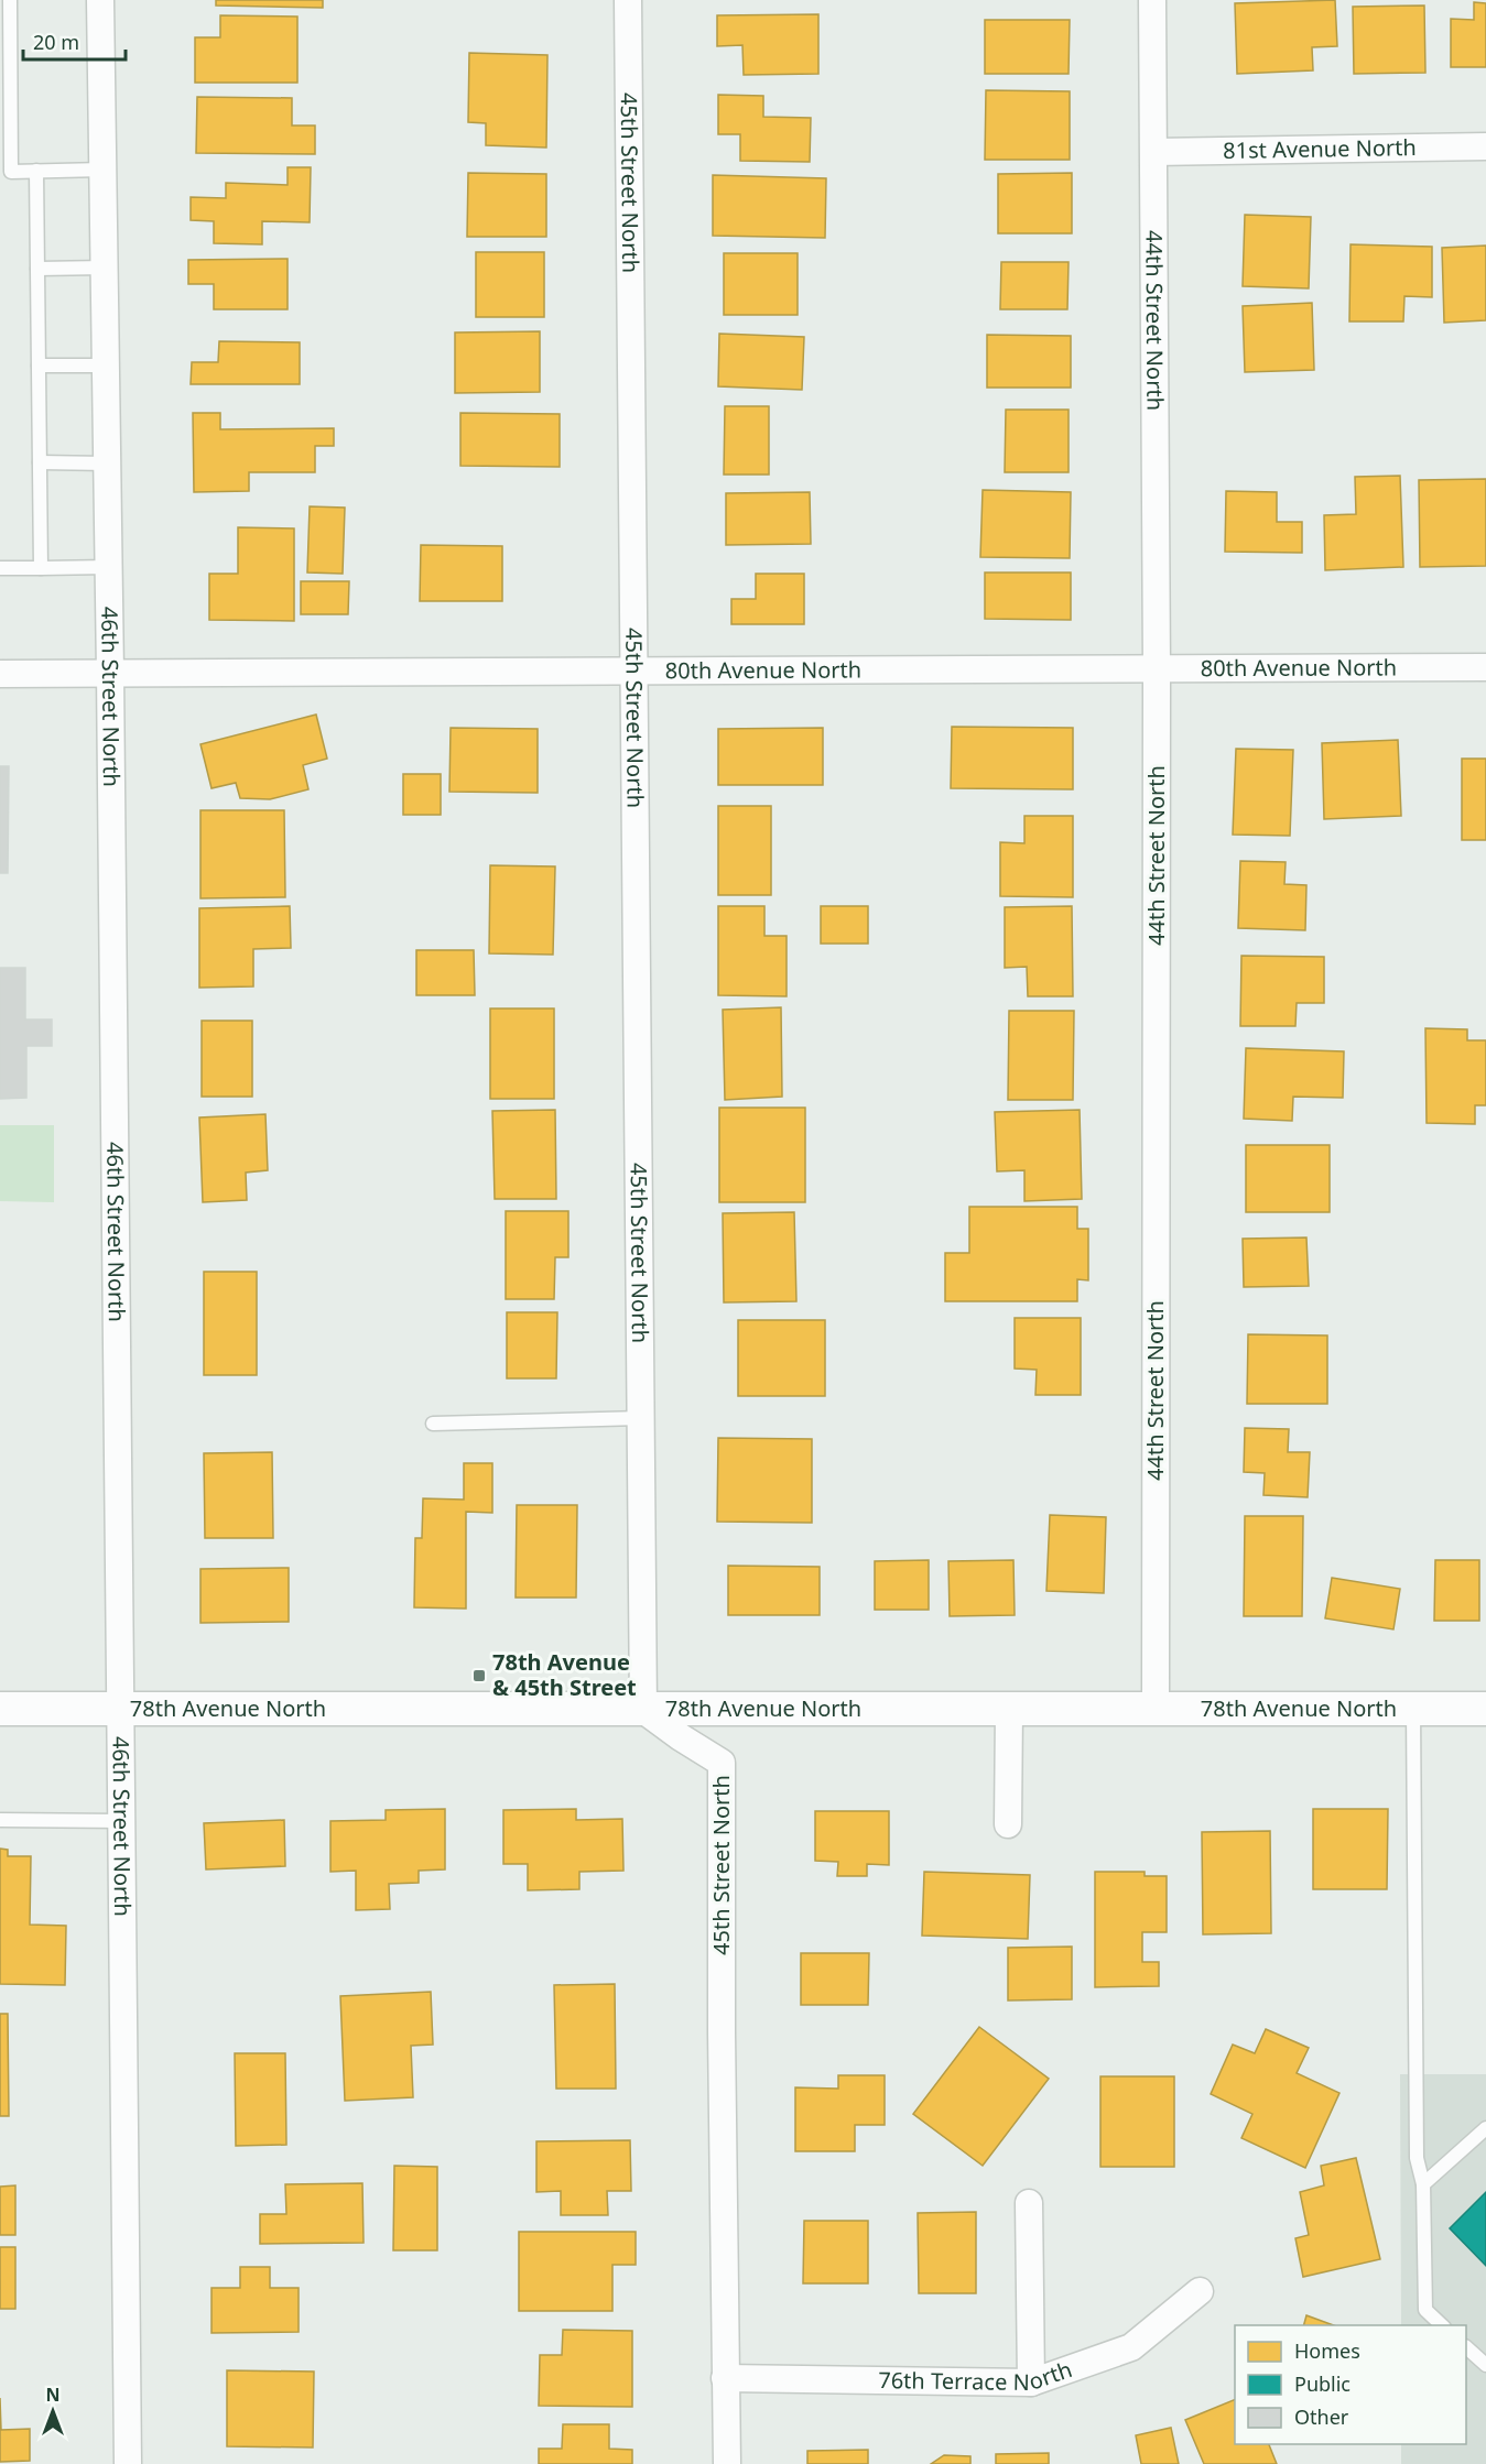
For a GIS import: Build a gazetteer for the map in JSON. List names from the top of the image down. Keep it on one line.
{"streets":{"street":["81st Avenue North","45th Street North","44th Street North","80th Avenue North","46th Street North","78th Avenue North","76th Terrace North"]},"crossings":[["81st Avenue North","44th Street North"],["45th Street North","80th Avenue North"],["45th Street North","78th Avenue North"],["45th Street North","76th Terrace North"],["44th Street North","80th Avenue North"],["44th Street North","78th Avenue North"],["80th Avenue North","46th Street North"],["46th Street North","78th Avenue North"]],"places":{"transit":["78th Avenue & 45th Street"]},"legend":["Homes","Public","Other"],"scale_bar":"20 m","north":"top"}
